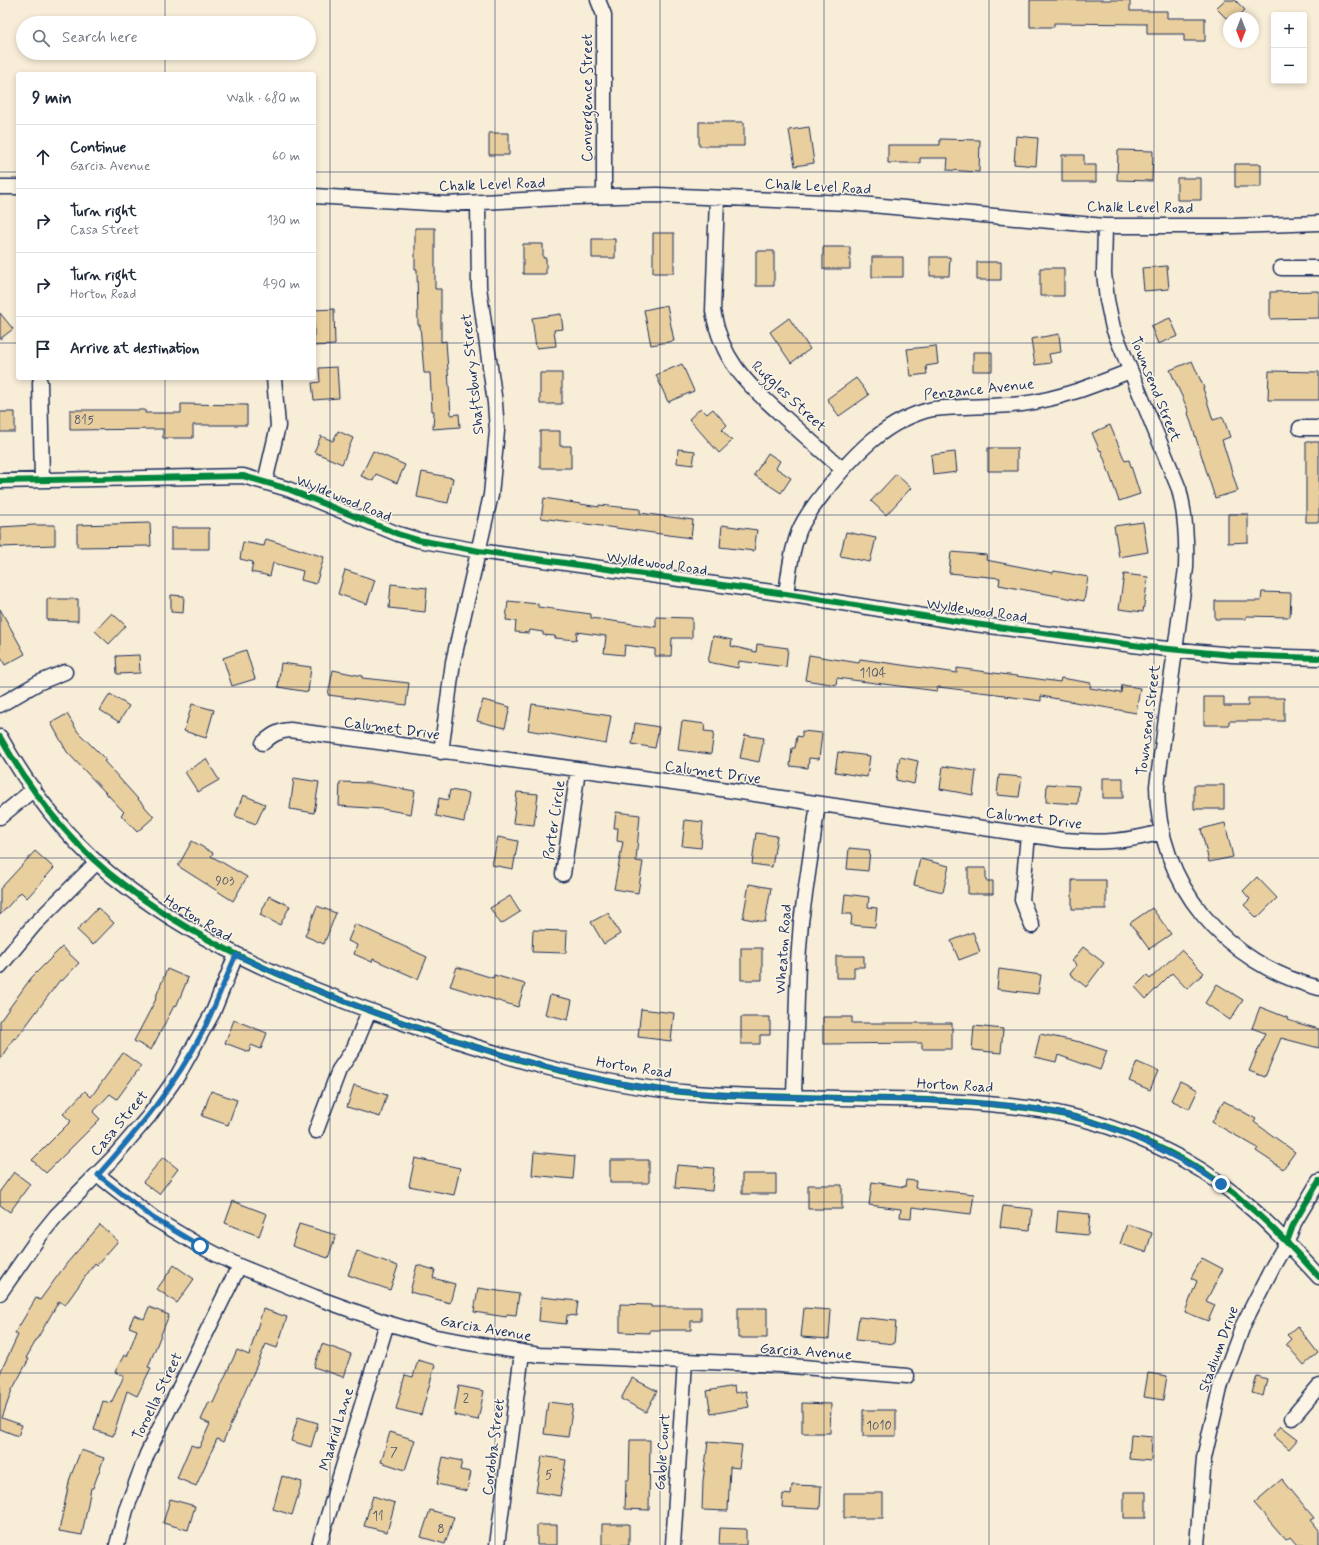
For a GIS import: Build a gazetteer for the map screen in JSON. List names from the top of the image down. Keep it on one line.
{"streets":{"street":["Convergence Street","Chalk Level Road","Shaftsbury Street","Penzance Avenue","Townsend Street","Ruggles Street","Wyldewood Road","Calumet Drive","Porter Circle","Horton Road","Wheaton Road","Casa Street","Garcia Avenue","Stadium Drive","Toroella Street","Madrid Lane","Cordoba Street","Gable Court"]},"crossings":[["Convergence Street","Chalk Level Road"],["Chalk Level Road","Shaftsbury Street"],["Chalk Level Road","Townsend Street"],["Chalk Level Road","Ruggles Street"],["Shaftsbury Street","Wyldewood Road"],["Shaftsbury Street","Calumet Drive"],["Penzance Avenue","Townsend Street"],["Penzance Avenue","Ruggles Street"],["Penzance Avenue","Wyldewood Road"],["Townsend Street","Wyldewood Road"],["Townsend Street","Calumet Drive"],["Calumet Drive","Porter Circle"],["Calumet Drive","Wheaton Road"],["Horton Road","Wheaton Road"],["Horton Road","Casa Street"],["Horton Road","Stadium Drive"],["Casa Street","Garcia Avenue"],["Garcia Avenue","Toroella Street"],["Garcia Avenue","Madrid Lane"],["Garcia Avenue","Cordoba Street"],["Garcia Avenue","Gable Court"]],"house_numbers":["815","1104","903","2","1010","7","5","11","8"],"north":"bottom","page":{"map_buttons":["+","−"],"search":"Search here","heading":["9 min","Walk · 680 m"],"list":[["Continue","Garcia Avenue","60 m"],["Turn right","Casa Street","130 m"],["Turn right","Horton Road","490 m"],"Arrive at destination"]}}
